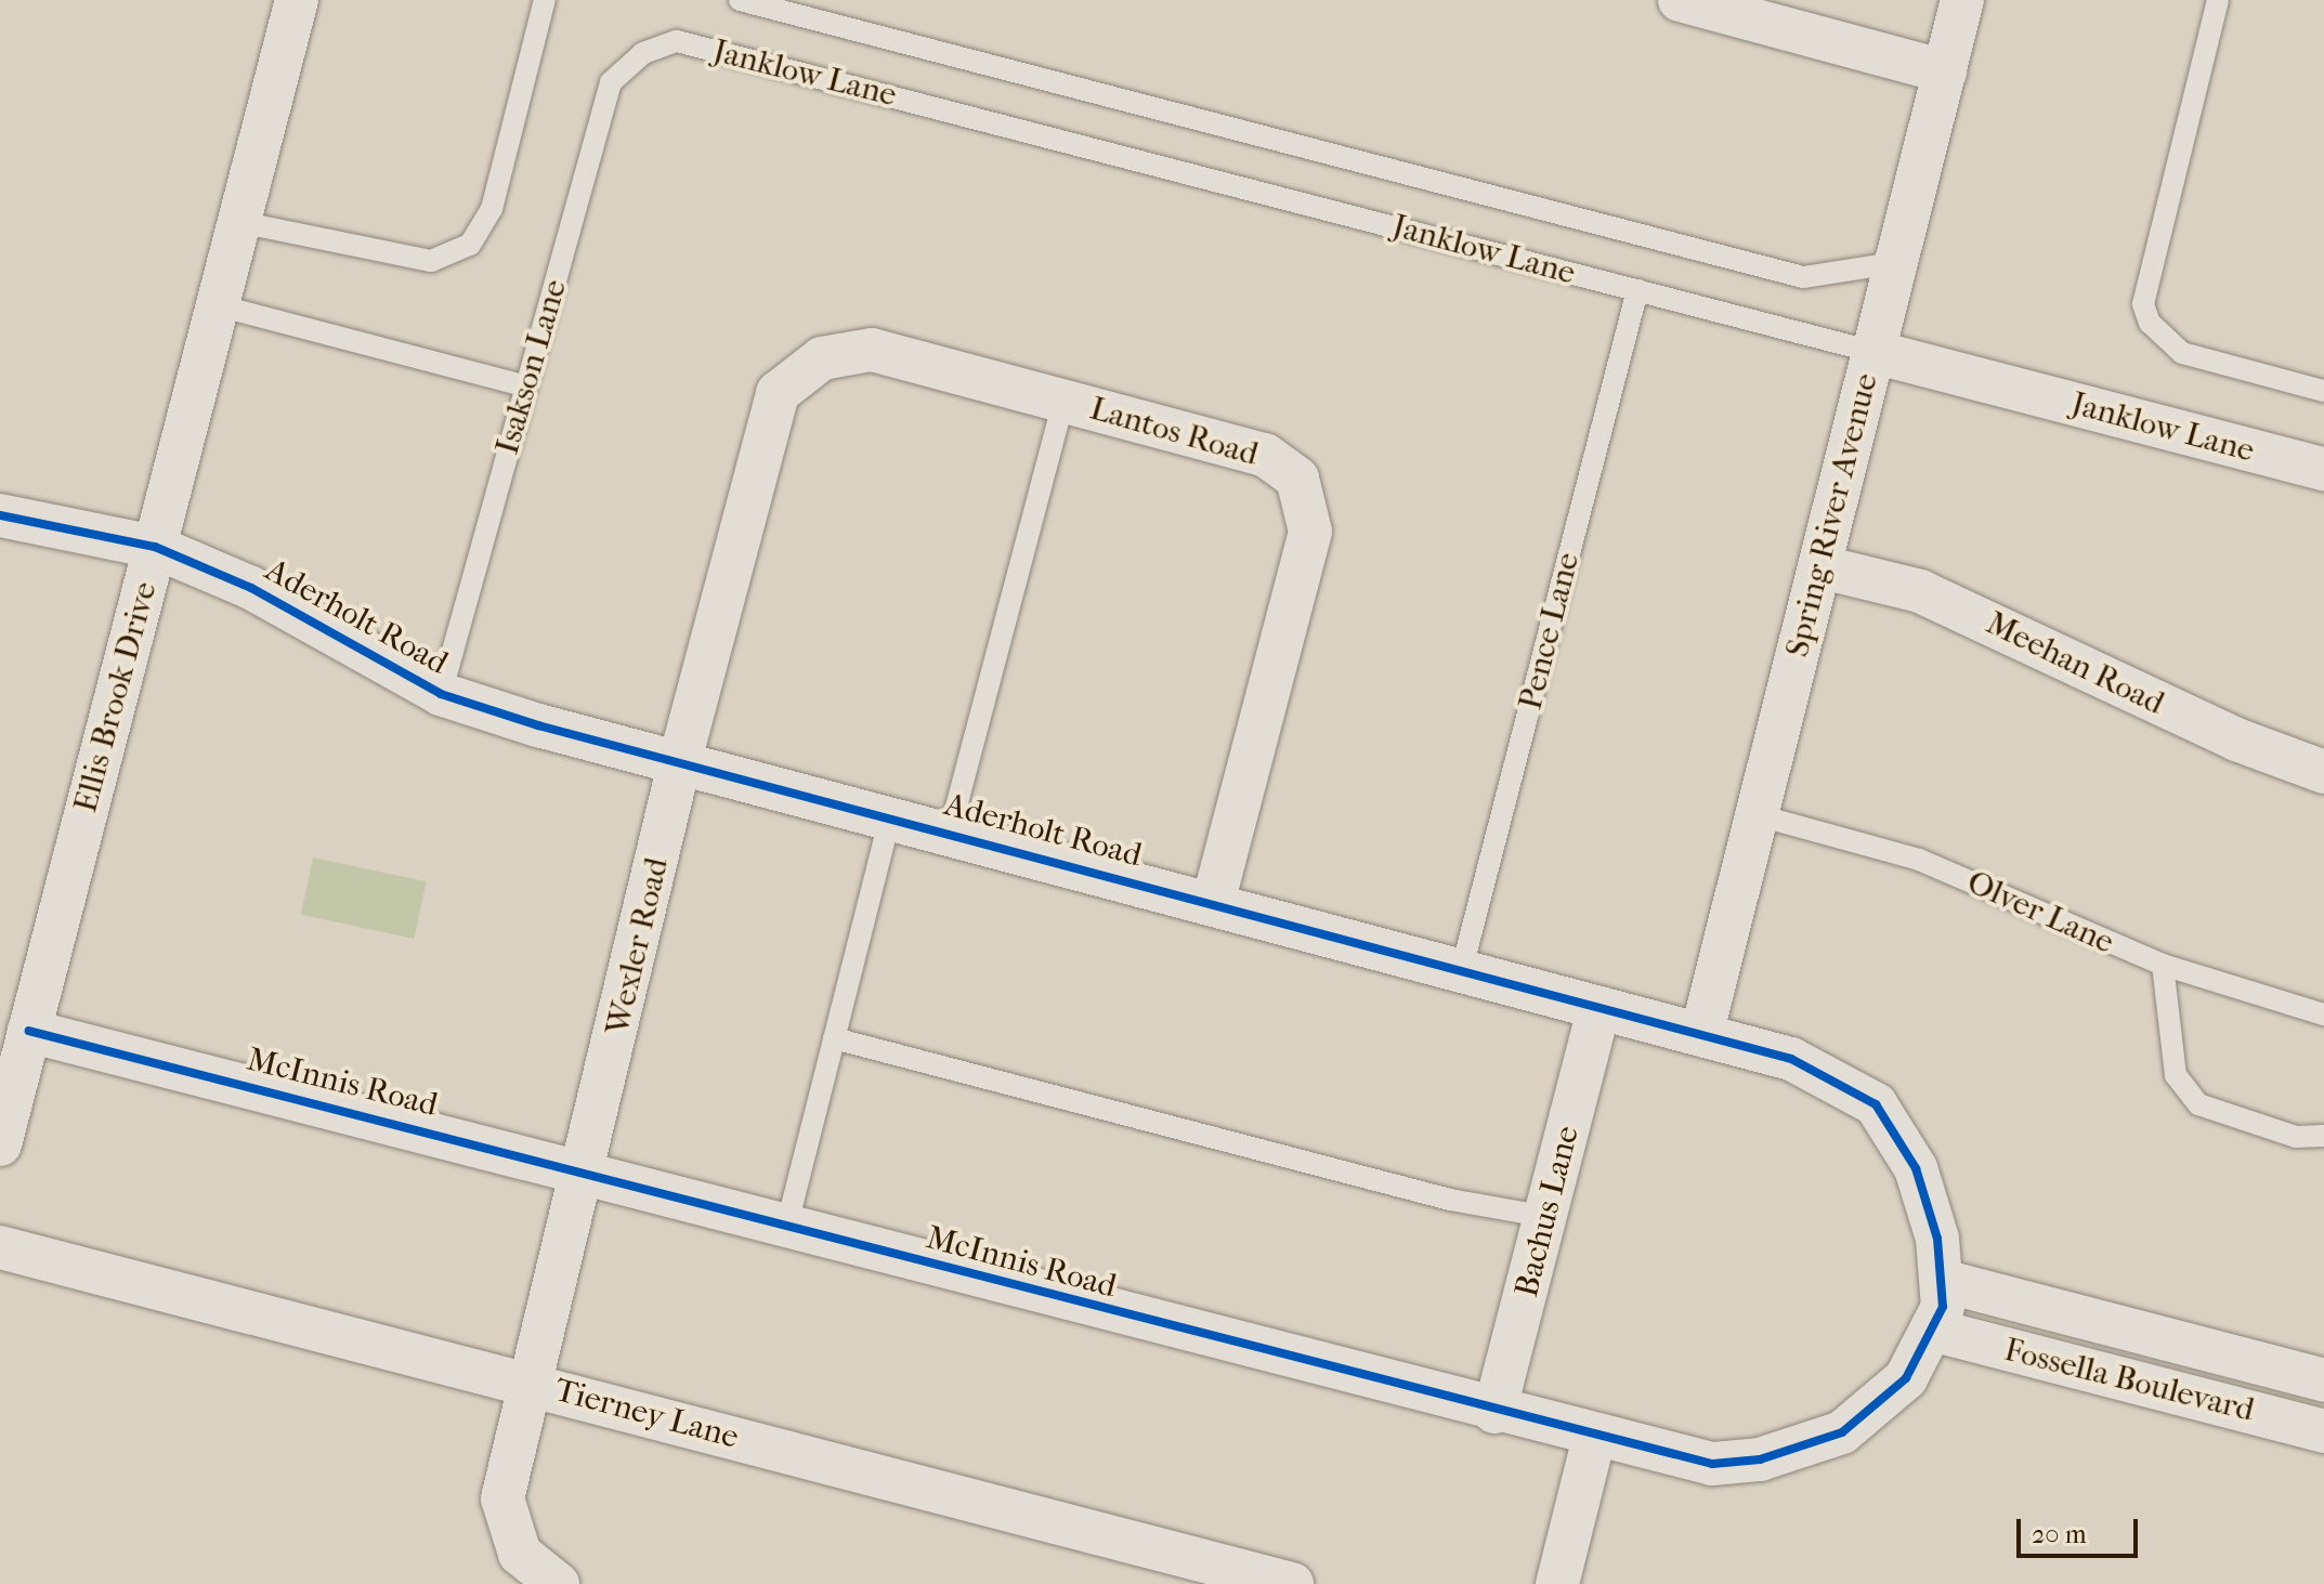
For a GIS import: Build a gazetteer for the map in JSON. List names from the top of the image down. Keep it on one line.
{"streets":{"street":["Janklow Lane","Lantos Road","Spring River Avenue","Aderholt Road","Meehan Road","Ellis Brook Drive","Wexler Road","McInnis Road","Bachus Lane","Fossella Boulevard","Tierney Lane"],"lane":["Isakson Lane","Pence Lane","Olver Lane"]},"crossings":[["Janklow Lane","Isakson Lane"],["Janklow Lane","Spring River Avenue"],["Janklow Lane","Pence Lane"],["Isakson Lane","Aderholt Road"],["Lantos Road","Aderholt Road"],["Lantos Road","Wexler Road"],["Spring River Avenue","Aderholt Road"],["Spring River Avenue","Meehan Road"],["Spring River Avenue","Olver Lane"],["Aderholt Road","Pence Lane"],["Aderholt Road","Ellis Brook Drive"],["Aderholt Road","Wexler Road"],["Aderholt Road","McInnis Road"],["Aderholt Road","Bachus Lane"],["Aderholt Road","Fossella Boulevard"],["Ellis Brook Drive","McInnis Road"],["Wexler Road","McInnis Road"],["Wexler Road","Tierney Lane"],["McInnis Road","Bachus Lane"],["McInnis Road","Fossella Boulevard"]],"scale_bar":"20 m"}
